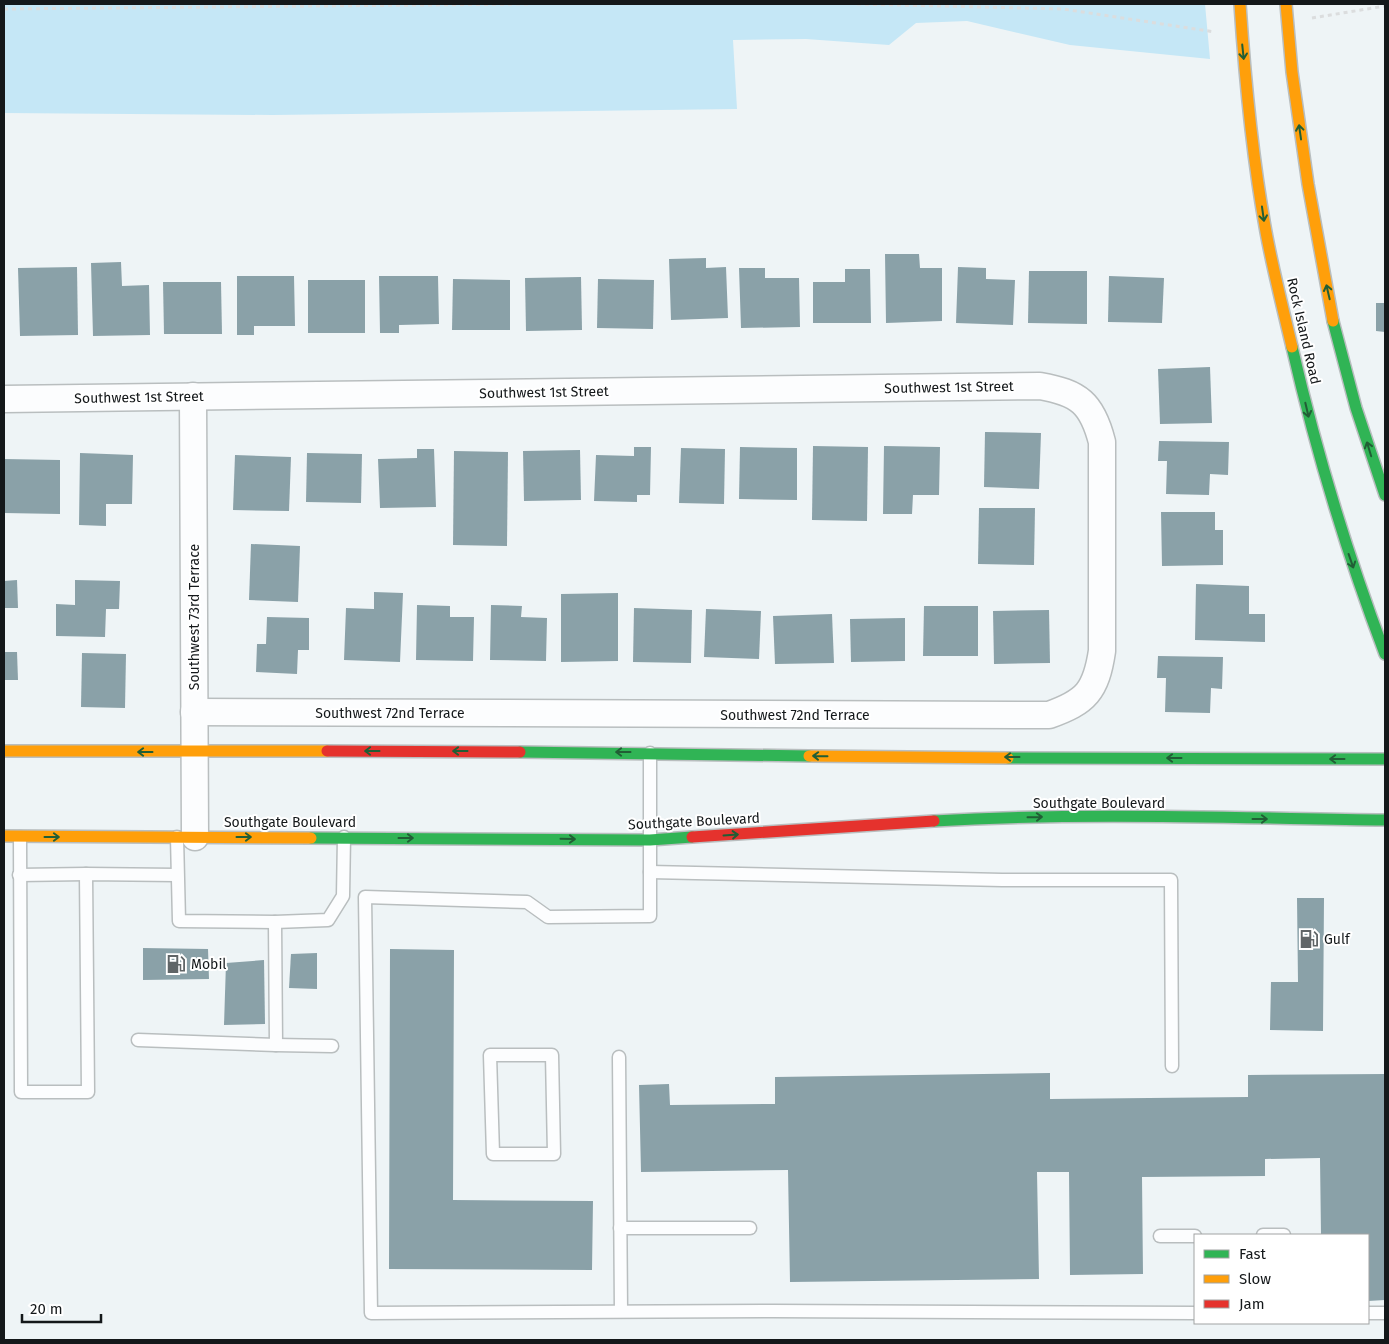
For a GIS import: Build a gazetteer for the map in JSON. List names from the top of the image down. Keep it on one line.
{"streets":{"main road":["Rock Island Road","Southgate Boulevard"],"street":["Southwest 1st Street","Southwest 73rd Terrace","Southwest 72nd Terrace"]},"crossings":[["Southwest 1st Street","Southwest 73rd Terrace"],["Southwest 1st Street","Southwest 72nd Terrace"],["Southwest 73rd Terrace","Southwest 72nd Terrace"],["Southwest 73rd Terrace","Southgate Boulevard"]],"places":{"fuel station":["Gulf","Mobil"]},"legend":["Fast","Slow","Jam"],"scale_bar":"20 m"}
